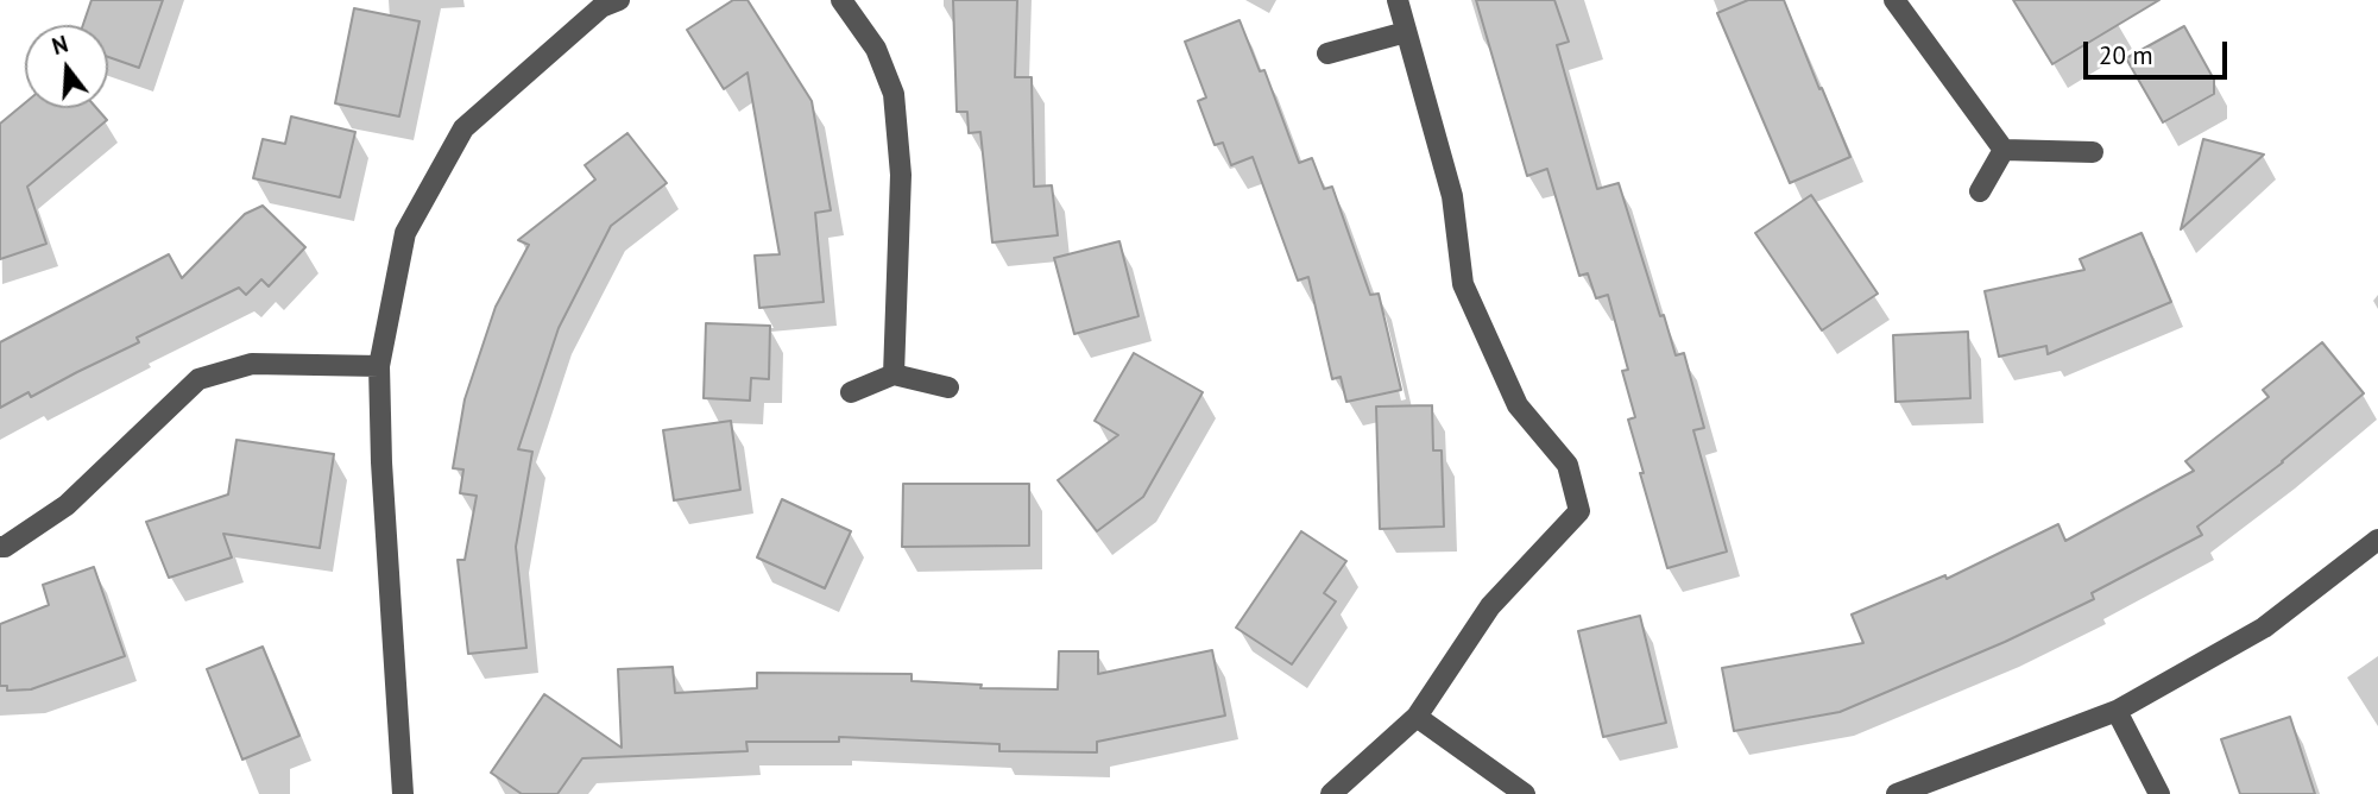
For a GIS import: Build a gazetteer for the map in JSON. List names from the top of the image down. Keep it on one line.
{"scale_bar":"20 m","north":"top"}
